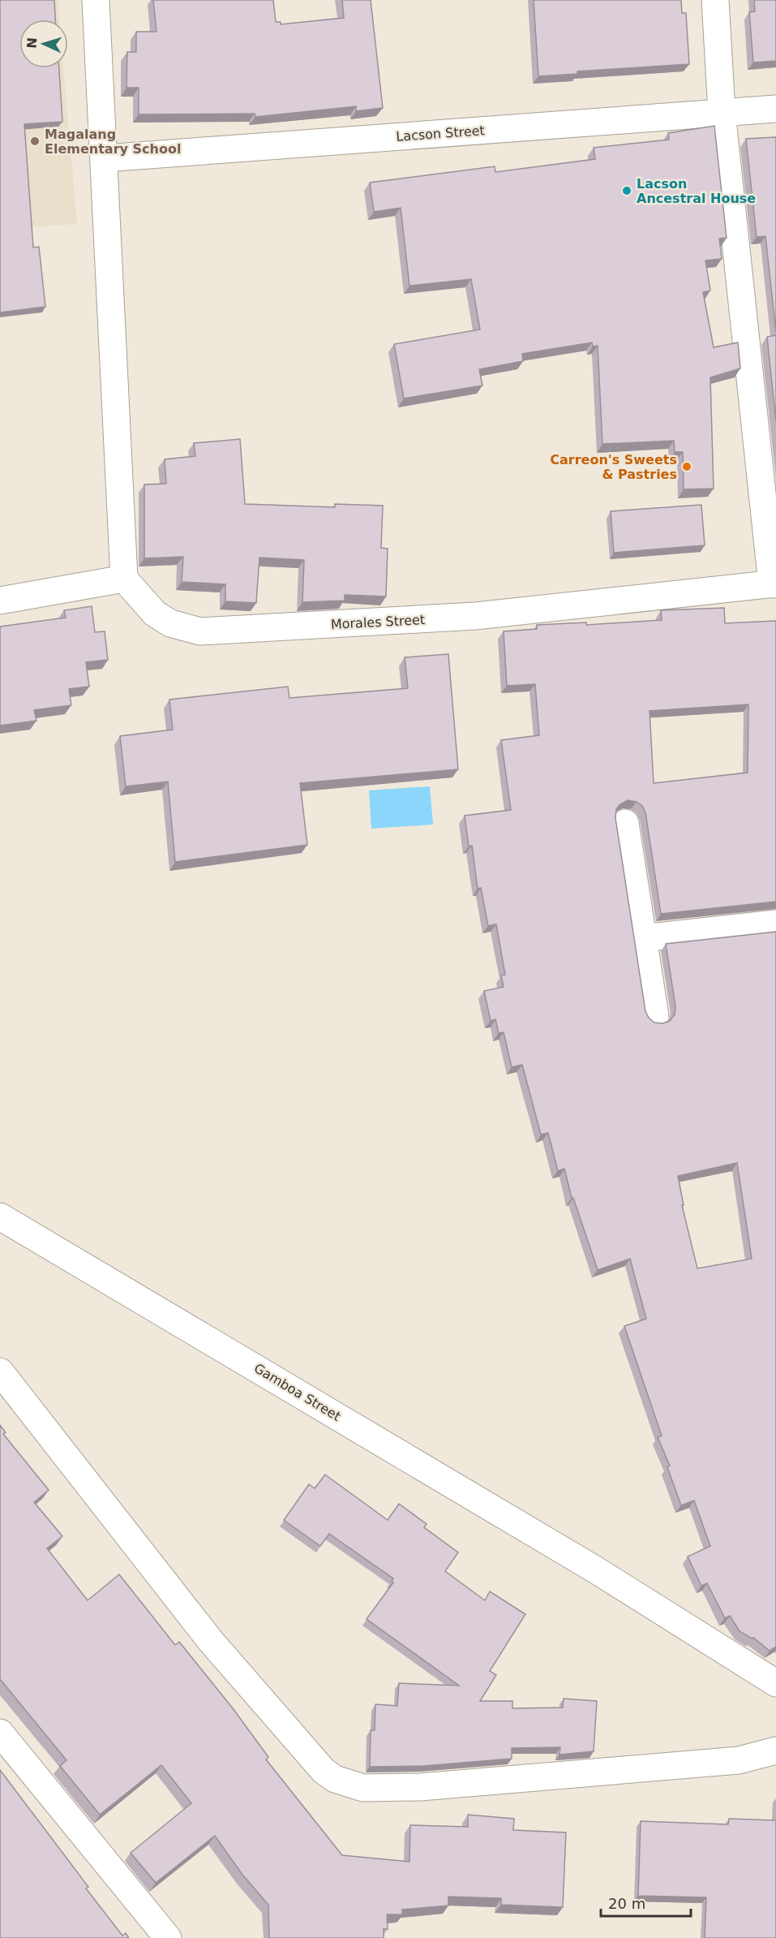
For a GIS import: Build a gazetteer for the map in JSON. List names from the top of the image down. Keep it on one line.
{"streets":{"street":["Lacson Street","Morales Street","Gamboa Street"]},"places":["Magalang Elementary School","Lacson Ancestral House","Carreon's Sweets & Pastries"],"scale_bar":"20 m","north":"left"}
